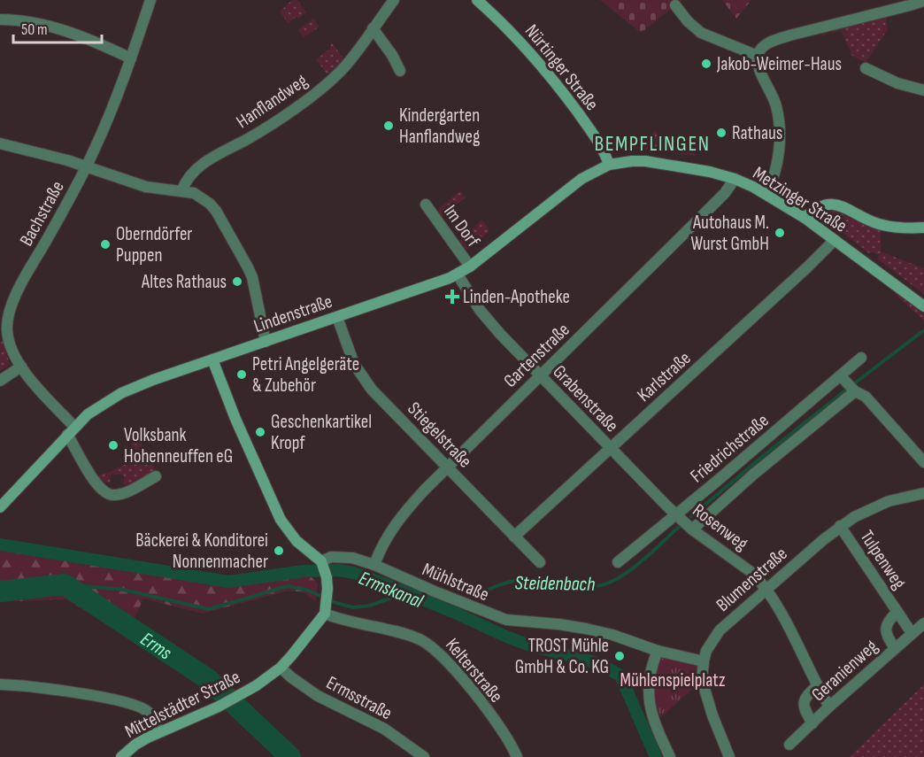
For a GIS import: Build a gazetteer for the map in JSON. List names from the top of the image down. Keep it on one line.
{"streets":{"street":["Nürtinger Straße","Hanflandweg","Metzinger Straße","Bachstraße","Im Dorf","Lindenstraße","Gartenstraße","Karlstraße","Grabenstraße","Stiegelstraße","Friedrichstraße","Rosenweg","Tulpenweg","Blumenstraße","Mühlstraße","Kelterstraße","Geranienweg","Ermsstraße","Mittelstädter Straße"]},"crossings":[["Nürtinger Straße","Metzinger Straße"],["Nürtinger Straße","Lindenstraße"],["Metzinger Straße","Lindenstraße"],["Metzinger Straße","Gartenstraße"],["Metzinger Straße","Karlstraße"],["Bachstraße","Lindenstraße"],["Im Dorf","Lindenstraße"],["Lindenstraße","Grabenstraße"],["Lindenstraße","Stiegelstraße"],["Gartenstraße","Grabenstraße"],["Gartenstraße","Stiegelstraße"],["Gartenstraße","Mühlstraße"],["Karlstraße","Grabenstraße"],["Karlstraße","Stiegelstraße"],["Grabenstraße","Friedrichstraße"],["Grabenstraße","Rosenweg"],["Friedrichstraße","Rosenweg"],["Rosenweg","Blumenstraße"],["Rosenweg","Geranienweg"],["Tulpenweg","Blumenstraße"],["Tulpenweg","Geranienweg"],["Blumenstraße","Mühlstraße"],["Kelterstraße","Mittelstädter Straße"],["Ermsstraße","Mittelstädter Straße"]],"districts":["BEMPFLINGEN"],"water":["Steidenbach","Ermskanal","Erms"],"parks":["Mühlenspielplatz"],"places":{"other":["Jakob-Weimer-Haus","Kindergarten Hanflandweg","Rathaus","Autohaus M. Wurst GmbH","Oberndörfer Puppen","Altes Rathaus","Petri Angelgeräte & Zubehör","Geschenkartikel Kropf","Volksbank Hohenneuffen eG","Bäckerei & Konditorei Nonnenmacher","TROST Mühle GmbH & Co. KG"],"health":["Linden-Apotheke"]},"scale_bar":"50 m"}
